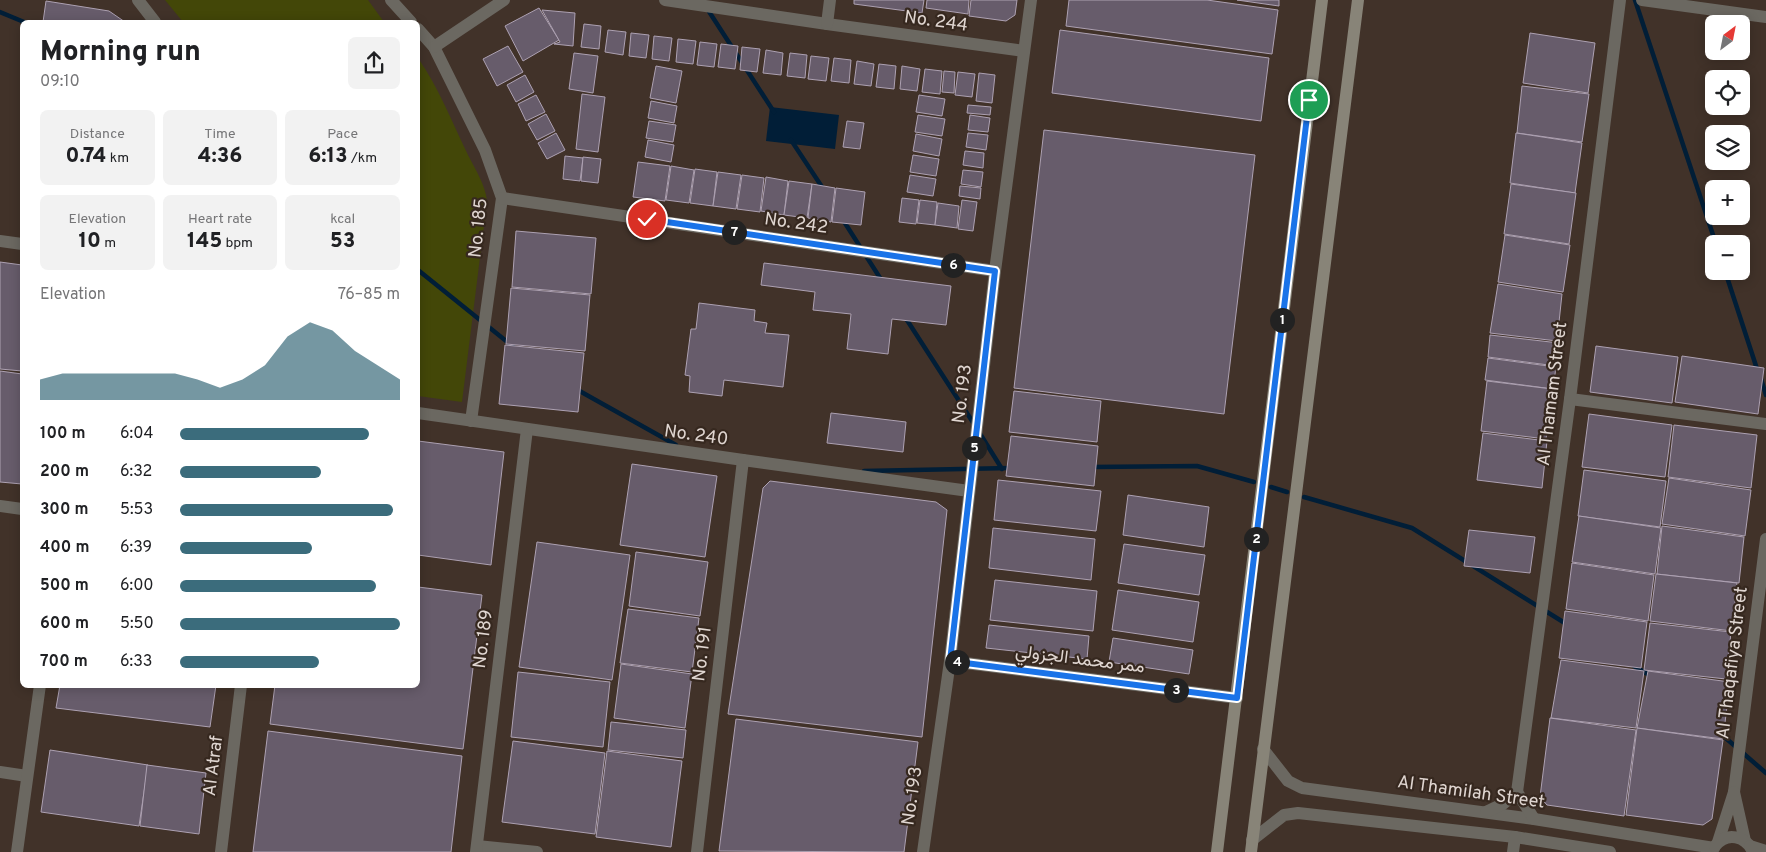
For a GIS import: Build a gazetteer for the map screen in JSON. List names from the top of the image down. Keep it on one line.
{"streets":{"street":["No. 244","No. 242","No. 185","No. 193","Al Thamam Street","No. 240","No. 189","No. 191","ممر محمد الجزولي","Al Thaqafiya Street","Al Atraf","Al Thamilah Street"]},"crossings":[["No. 244","No. 193"],["No. 242","No. 185"],["No. 242","No. 193"],["No. 185","No. 240"],["No. 193","No. 240"],["No. 193","ممر محمد الجزولي"],["No. 240","No. 189"],["No. 240","No. 191"]],"north":"top right","page":{"map_buttons":["+","−"],"heading":["Morning run","09:10"],"stats":[["Distance","0.74 km"],["Time","4:36"],["Pace","6:13 /km"],["Elevation","10 m"],["Heart rate","145 bpm"],["kcal","53"]],"pins":["7","6","1","5","2","4","3"],"chart":["Elevation","76–85 m"],"list":[{"name":"100 m","note":"6:04"},{"name":"200 m","note":"6:32"},{"name":"300 m","note":"5:53"},{"name":"400 m","note":"6:39"},{"name":"500 m","note":"6:00"},{"name":"600 m","note":"5:50"},{"name":"700 m","note":"6:33"}]}}
